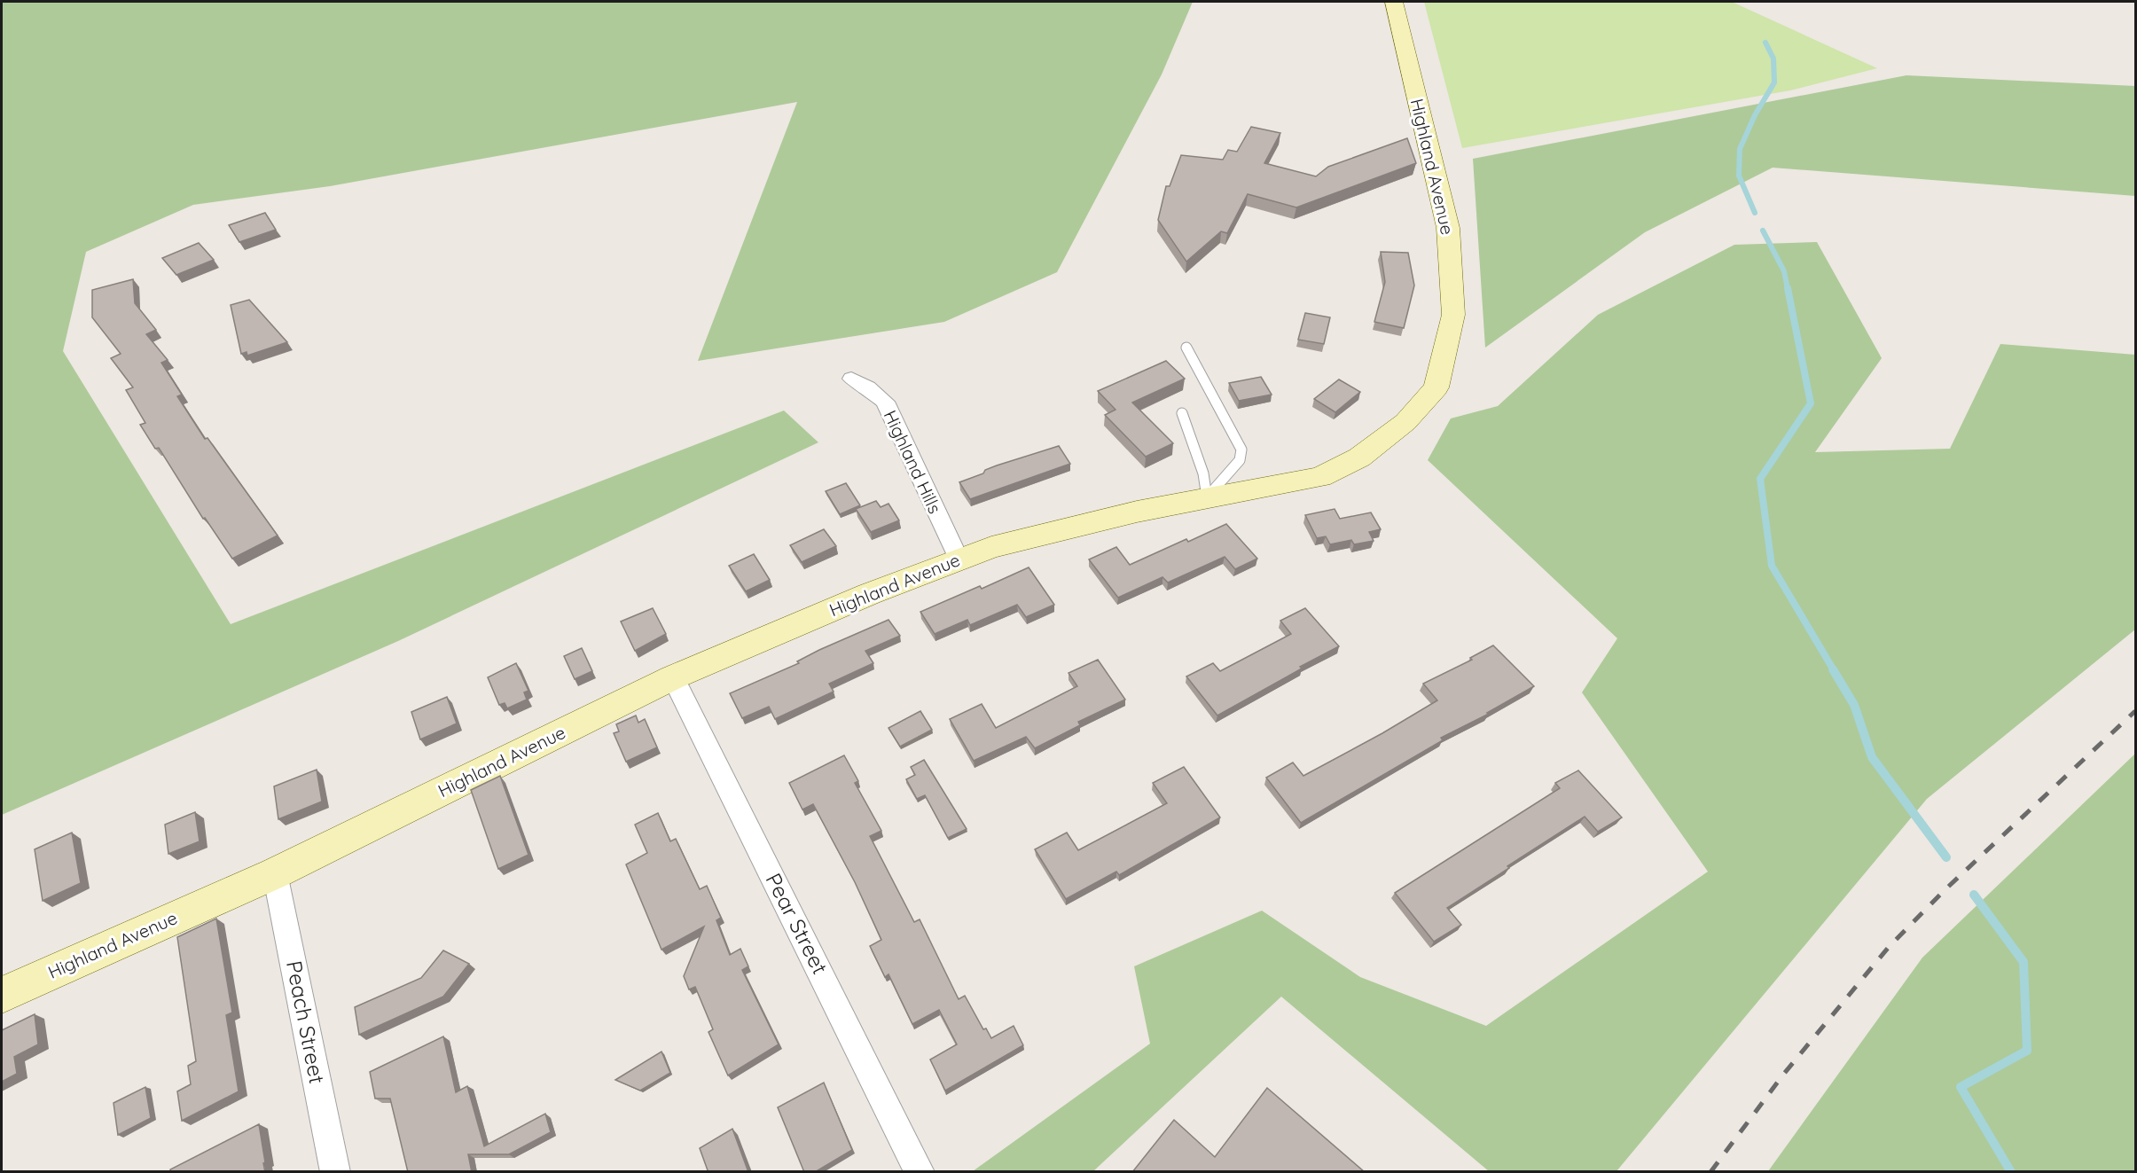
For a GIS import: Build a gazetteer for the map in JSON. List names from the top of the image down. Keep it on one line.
{"streets":{"main road":["Highland Avenue"],"street":["Highland Hills","Pear Street","Peach Street"]},"crossings":[["Highland Avenue","Highland Hills"],["Highland Avenue","Pear Street"],["Highland Avenue","Peach Street"]]}
